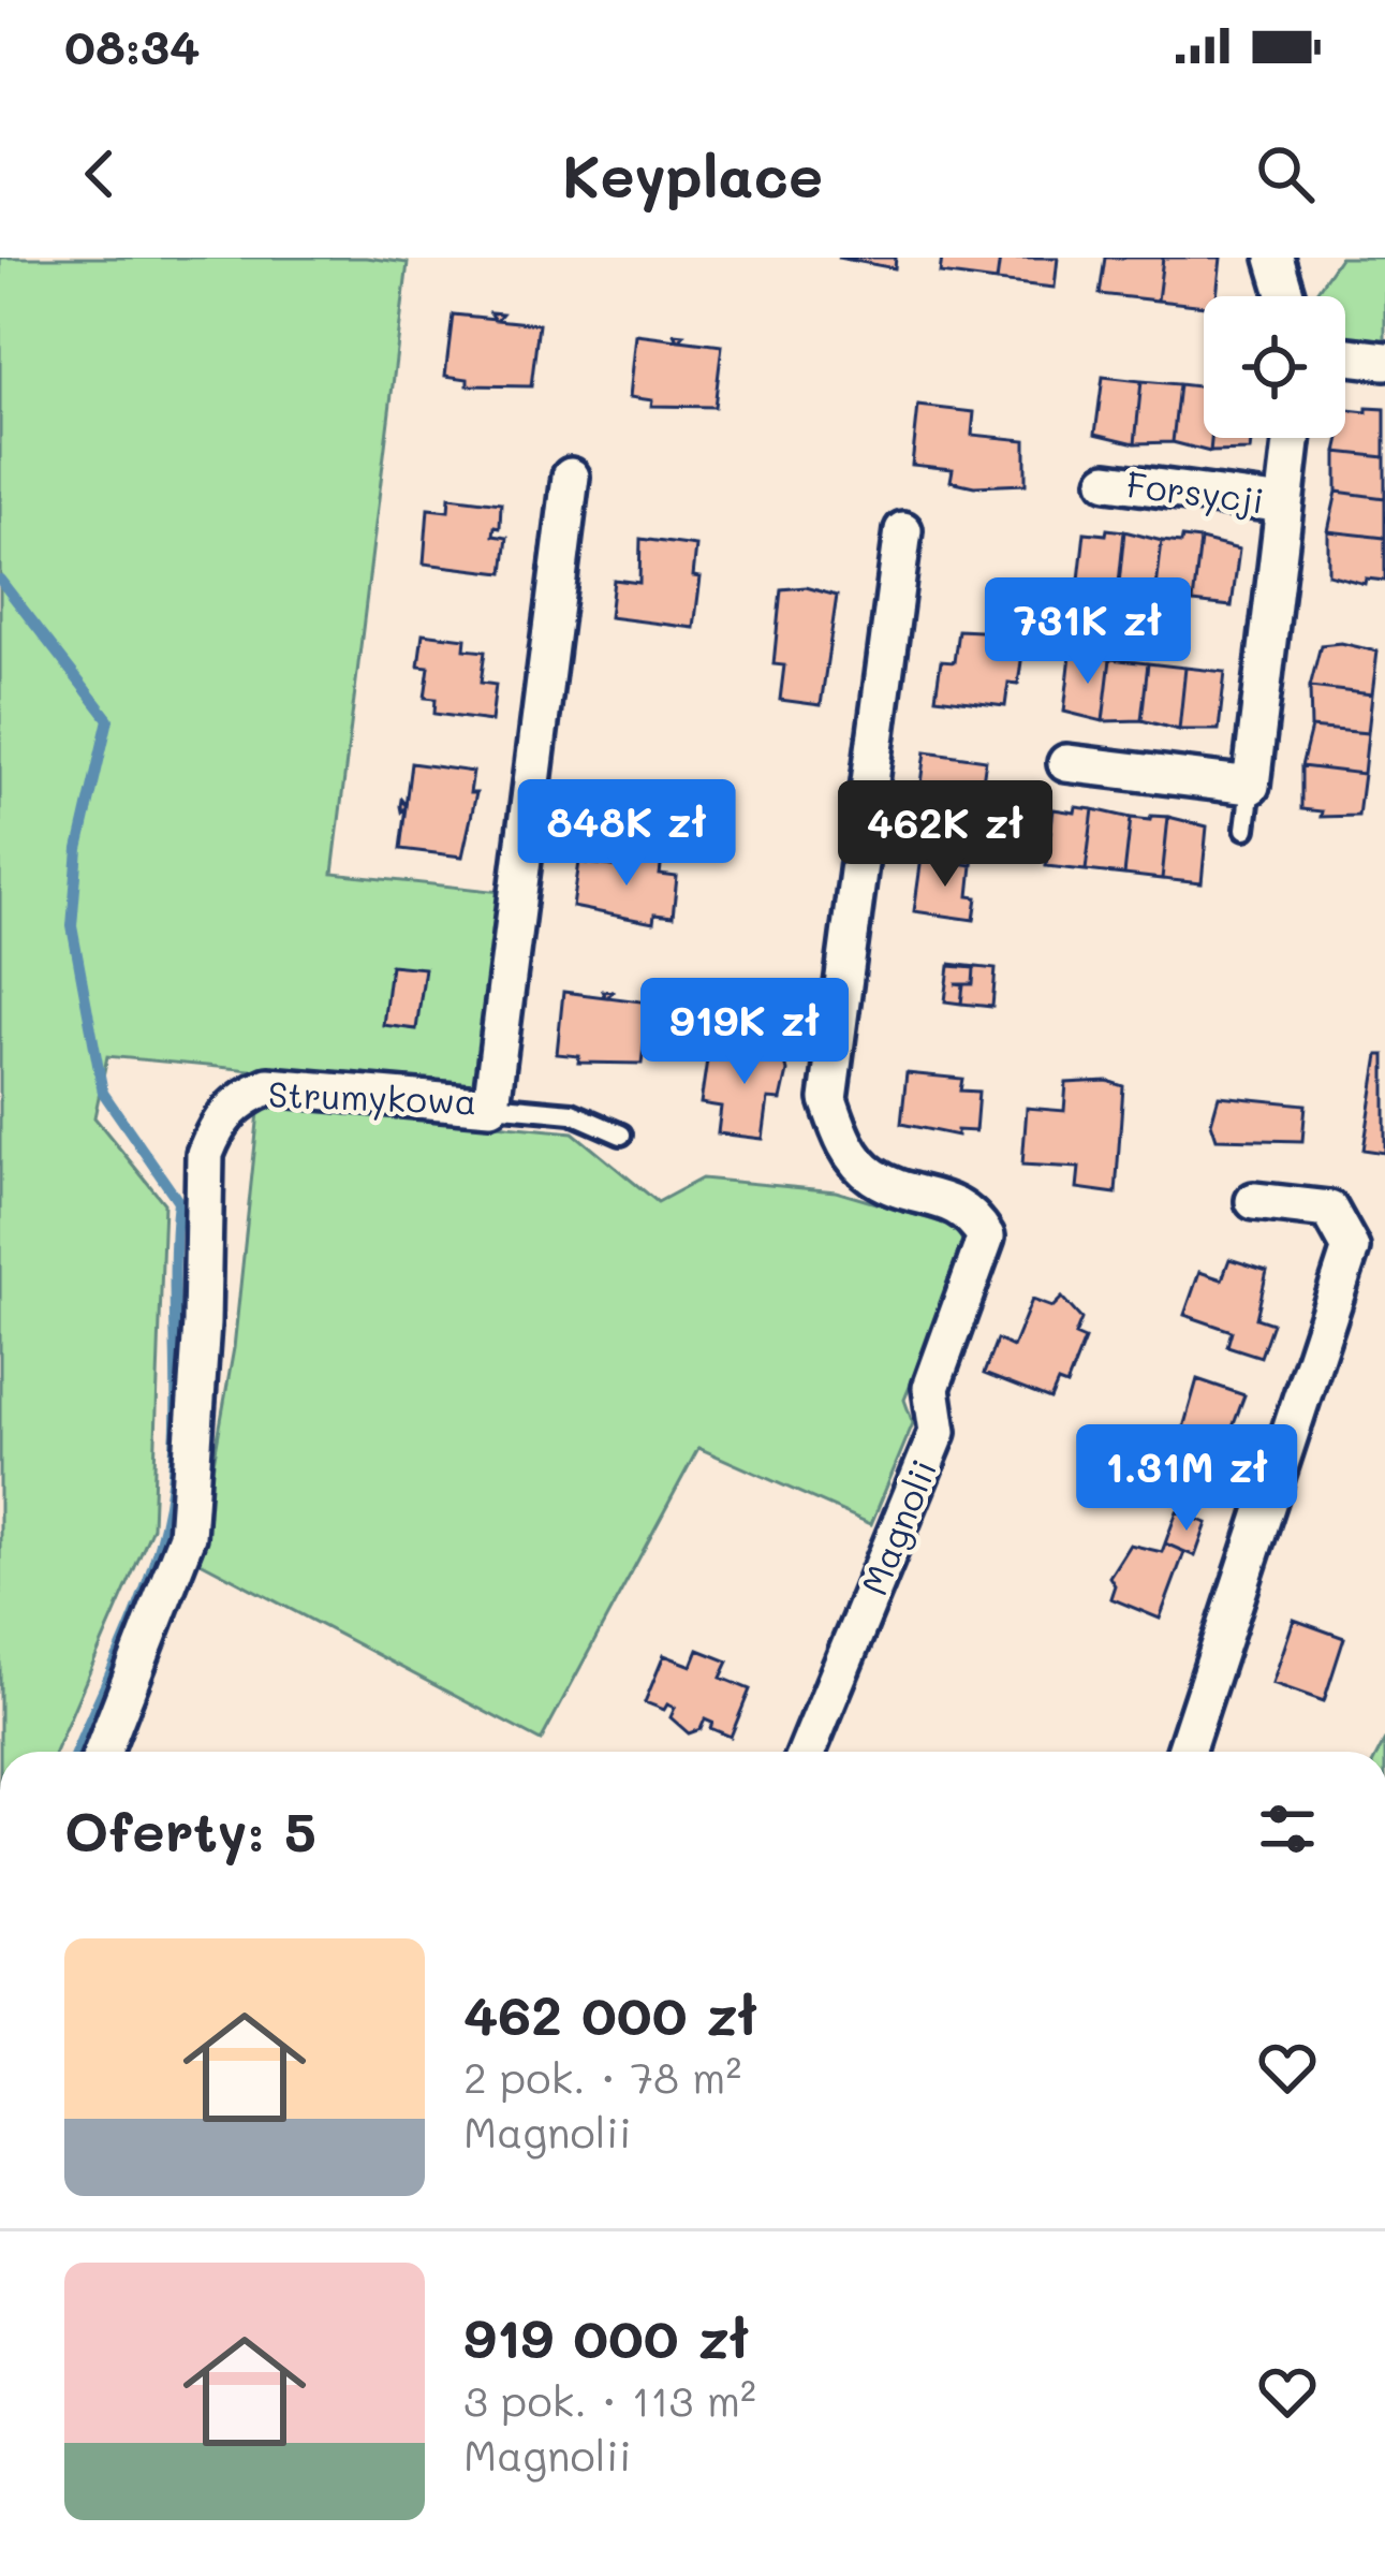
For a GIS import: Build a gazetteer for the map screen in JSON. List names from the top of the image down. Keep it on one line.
{"streets":{"street":["Forsycji","Strumykowa","Magnolii"]},"page":{"status":"08:34","header":"Keyplace","price":["731K zł","848K zł","462K zł","919K zł","1.31M zł"],"heading":"Oferty: 5","list":[{"name":"462 000 zł","note":"2 pok. · 78 m² · Magnolii"},{"name":"919 000 zł","note":"3 pok. · 113 m² · Magnolii"}]}}
